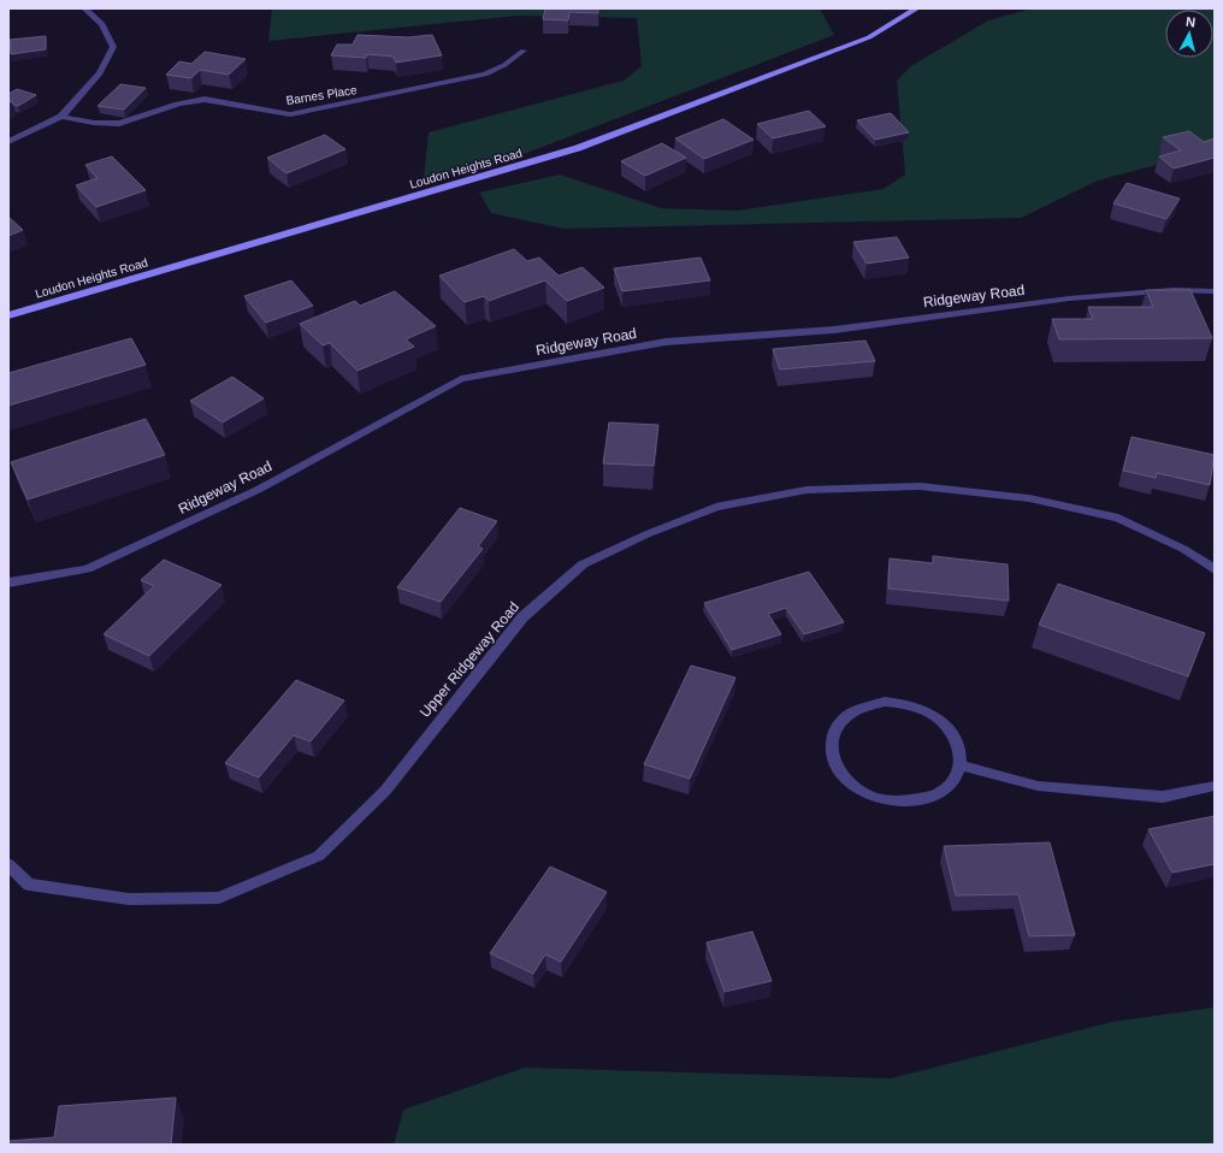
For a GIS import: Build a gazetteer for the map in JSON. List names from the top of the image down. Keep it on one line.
{"streets":{"street":["Barnes Place","Loudon Heights Road","Ridgeway Road","Upper Ridgeway Road"]},"north":"top"}
